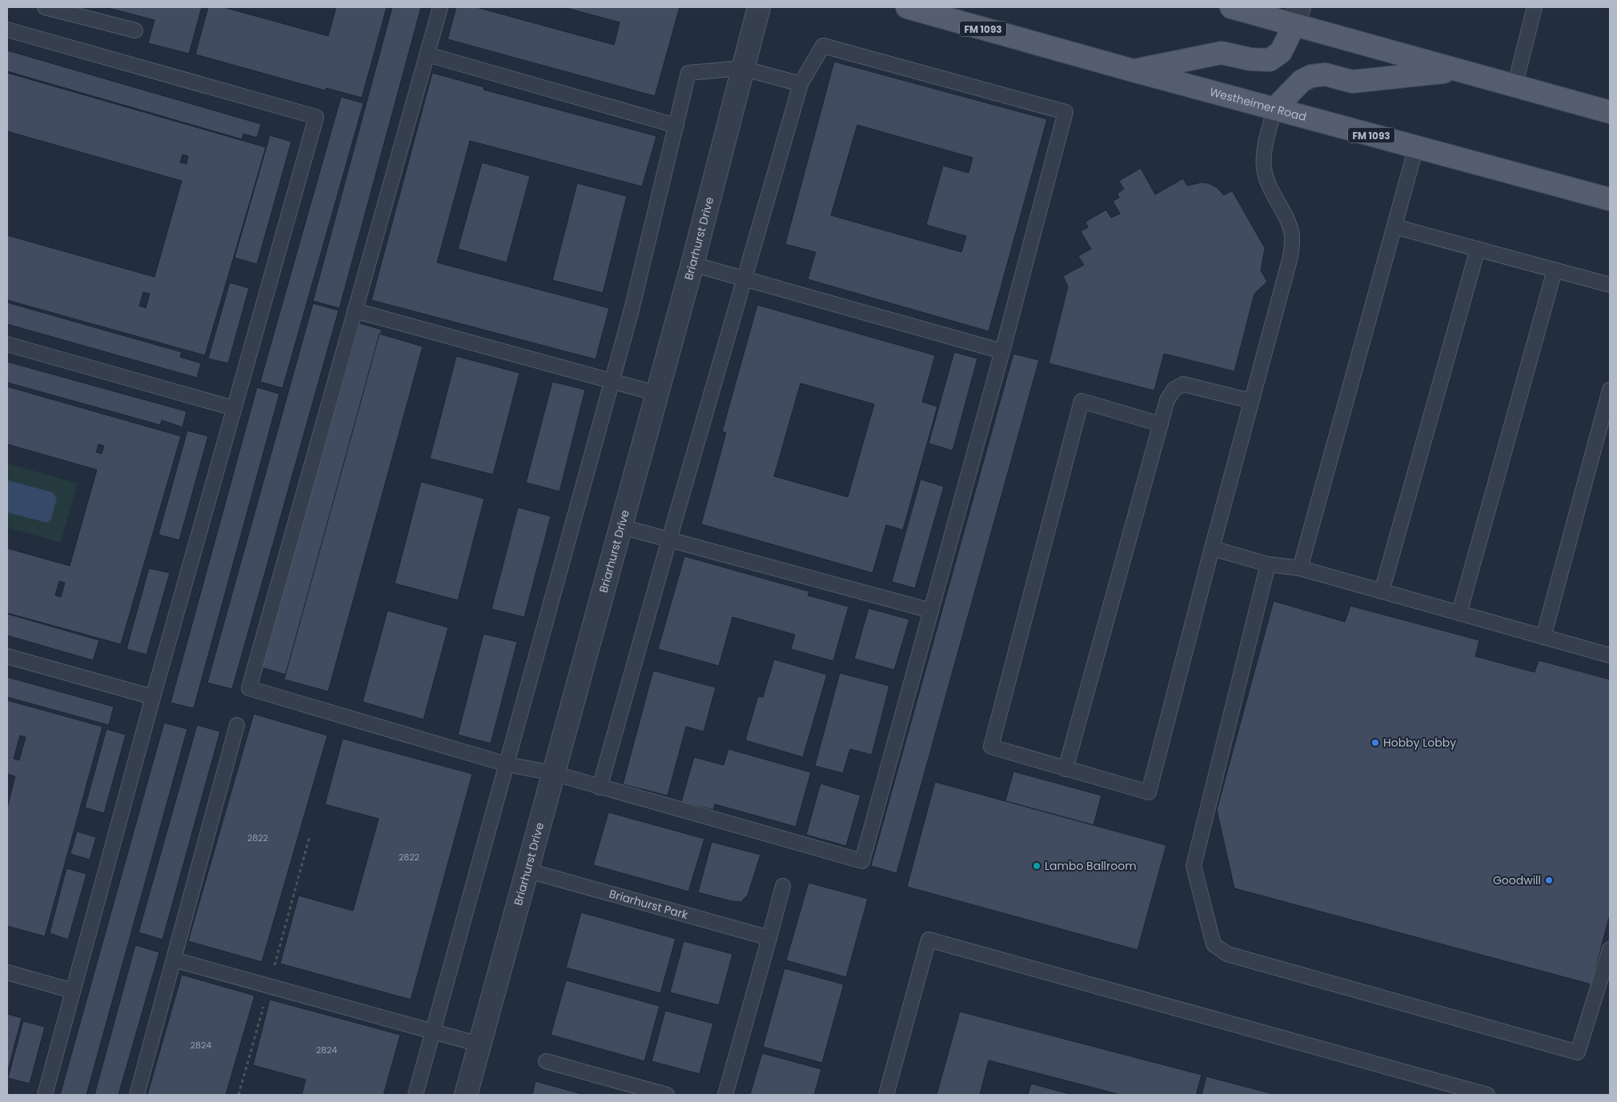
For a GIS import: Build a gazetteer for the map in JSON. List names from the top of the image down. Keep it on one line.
{"streets":{"main road":["FM 1093","Westheimer Road"],"street":["Briarhurst Drive"],"lane":["Briarhurst Park"]},"crossings":[["Briarhurst Drive","Briarhurst Park"]],"places":["Hobby Lobby","Lambo Ballroom","Goodwill"],"house_numbers":["2822","2822","2824","2824"]}
